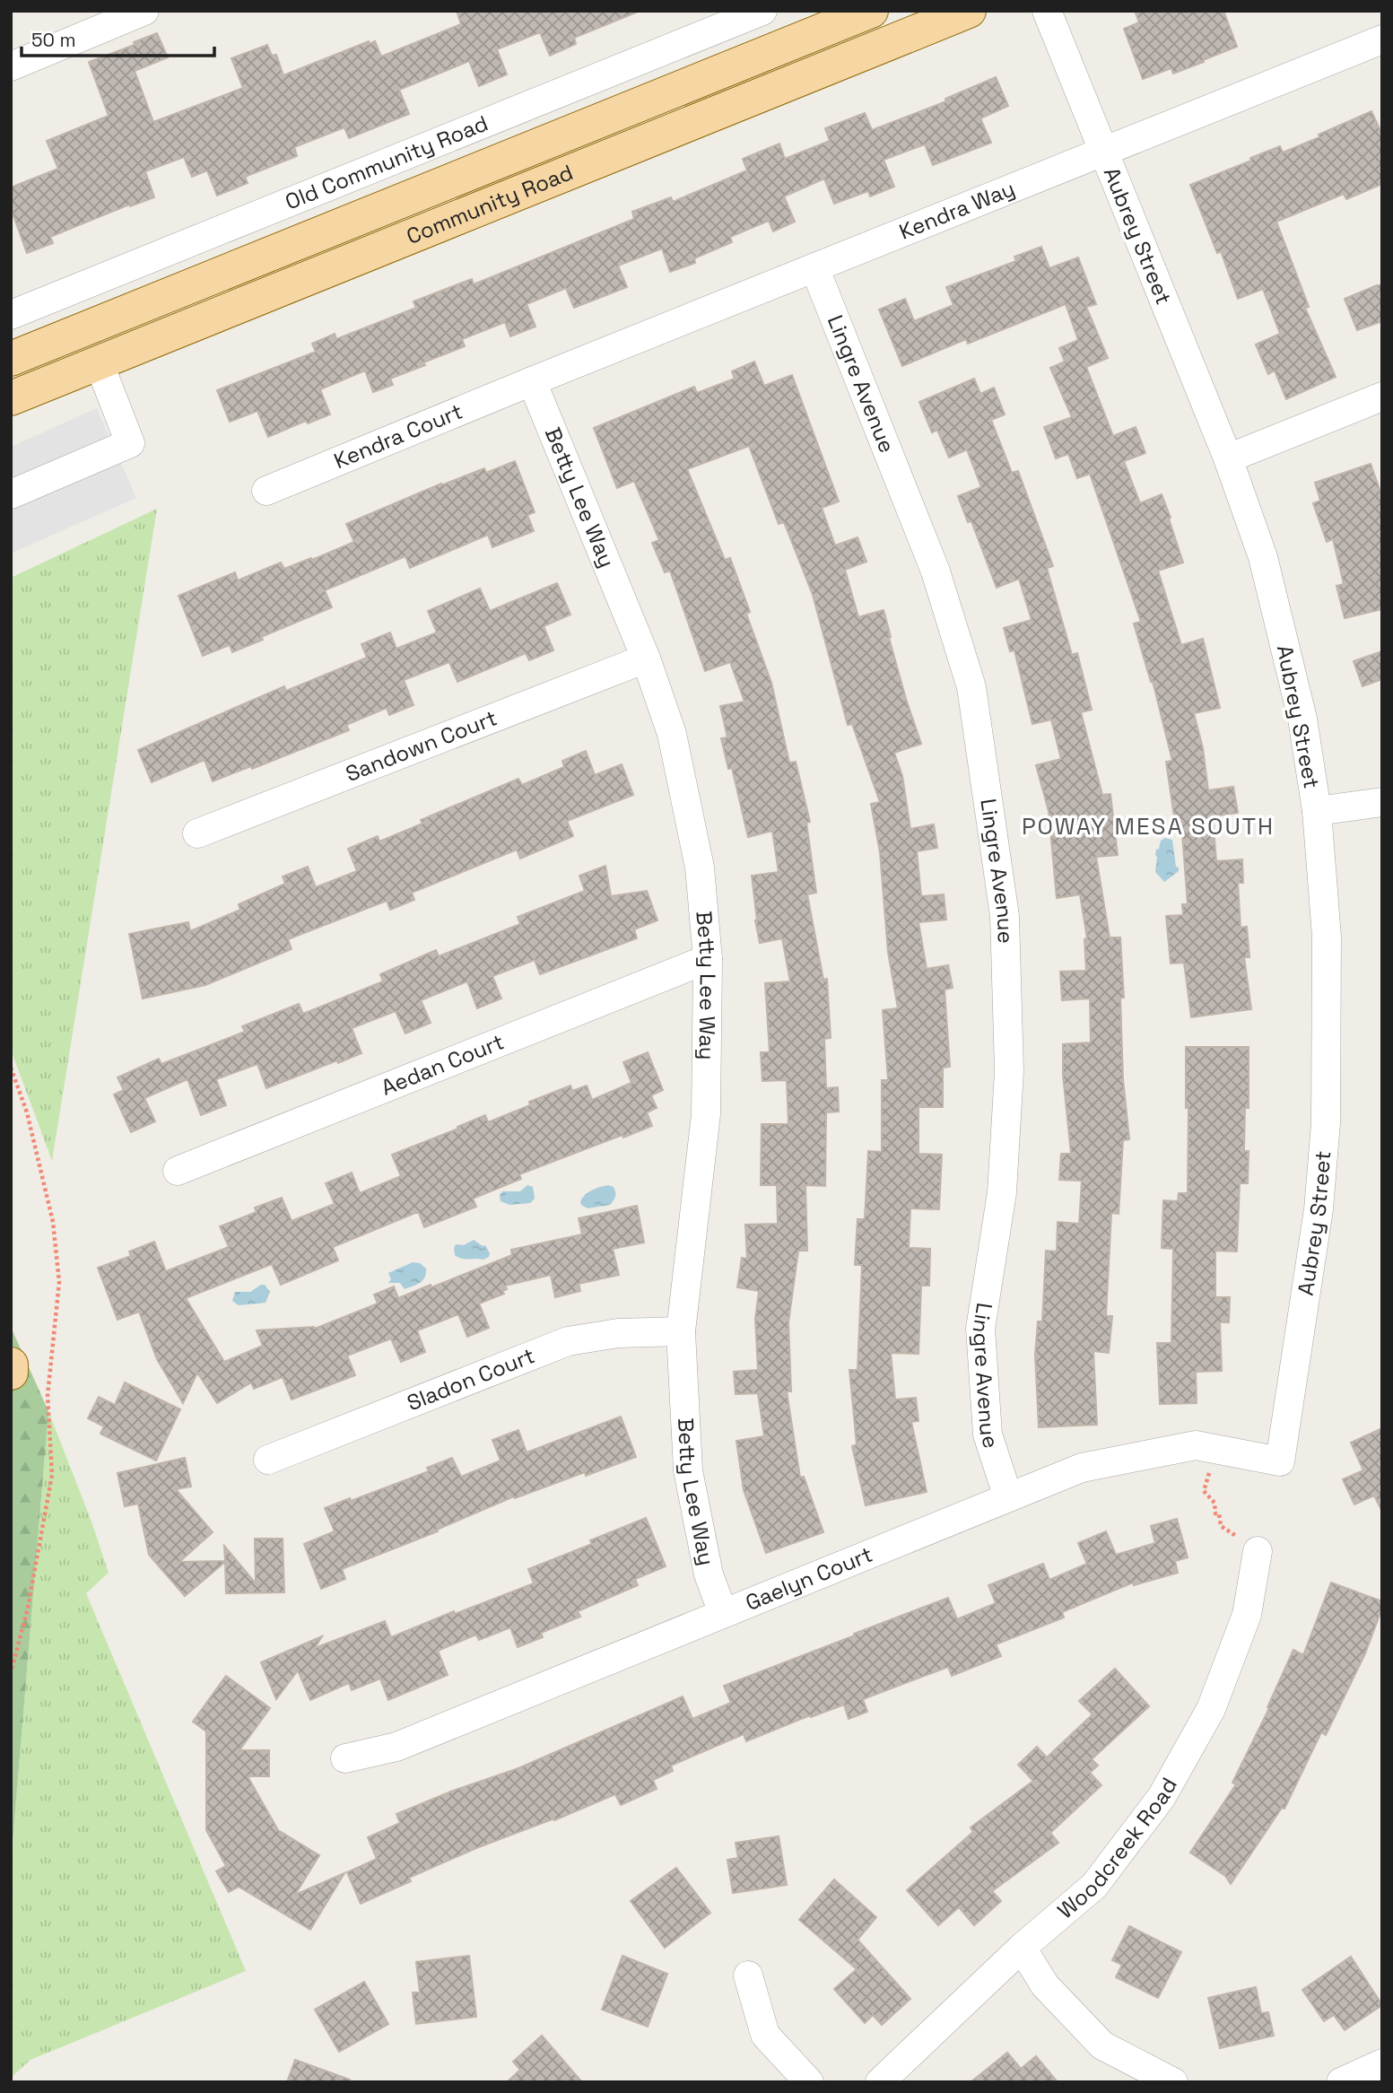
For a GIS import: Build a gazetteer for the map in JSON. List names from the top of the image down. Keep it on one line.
{"streets":{"main road":["Community Road"],"street":["Old Community Road","Kendra Way","Aubrey Street","Lingre Avenue","Kendra Court","Betty Lee Way","Sandown Court","Aedan Court","Sladon Court","Gaelyn Court","Woodcreek Road"]},"crossings":[["Kendra Way","Aubrey Street"],["Kendra Way","Lingre Avenue"],["Kendra Way","Kendra Court"],["Kendra Way","Betty Lee Way"],["Aubrey Street","Gaelyn Court"],["Lingre Avenue","Gaelyn Court"],["Kendra Court","Betty Lee Way"],["Betty Lee Way","Sandown Court"],["Betty Lee Way","Aedan Court"],["Betty Lee Way","Sladon Court"],["Betty Lee Way","Gaelyn Court"]],"districts":["POWAY MESA SOUTH"],"scale_bar":"50 m"}
